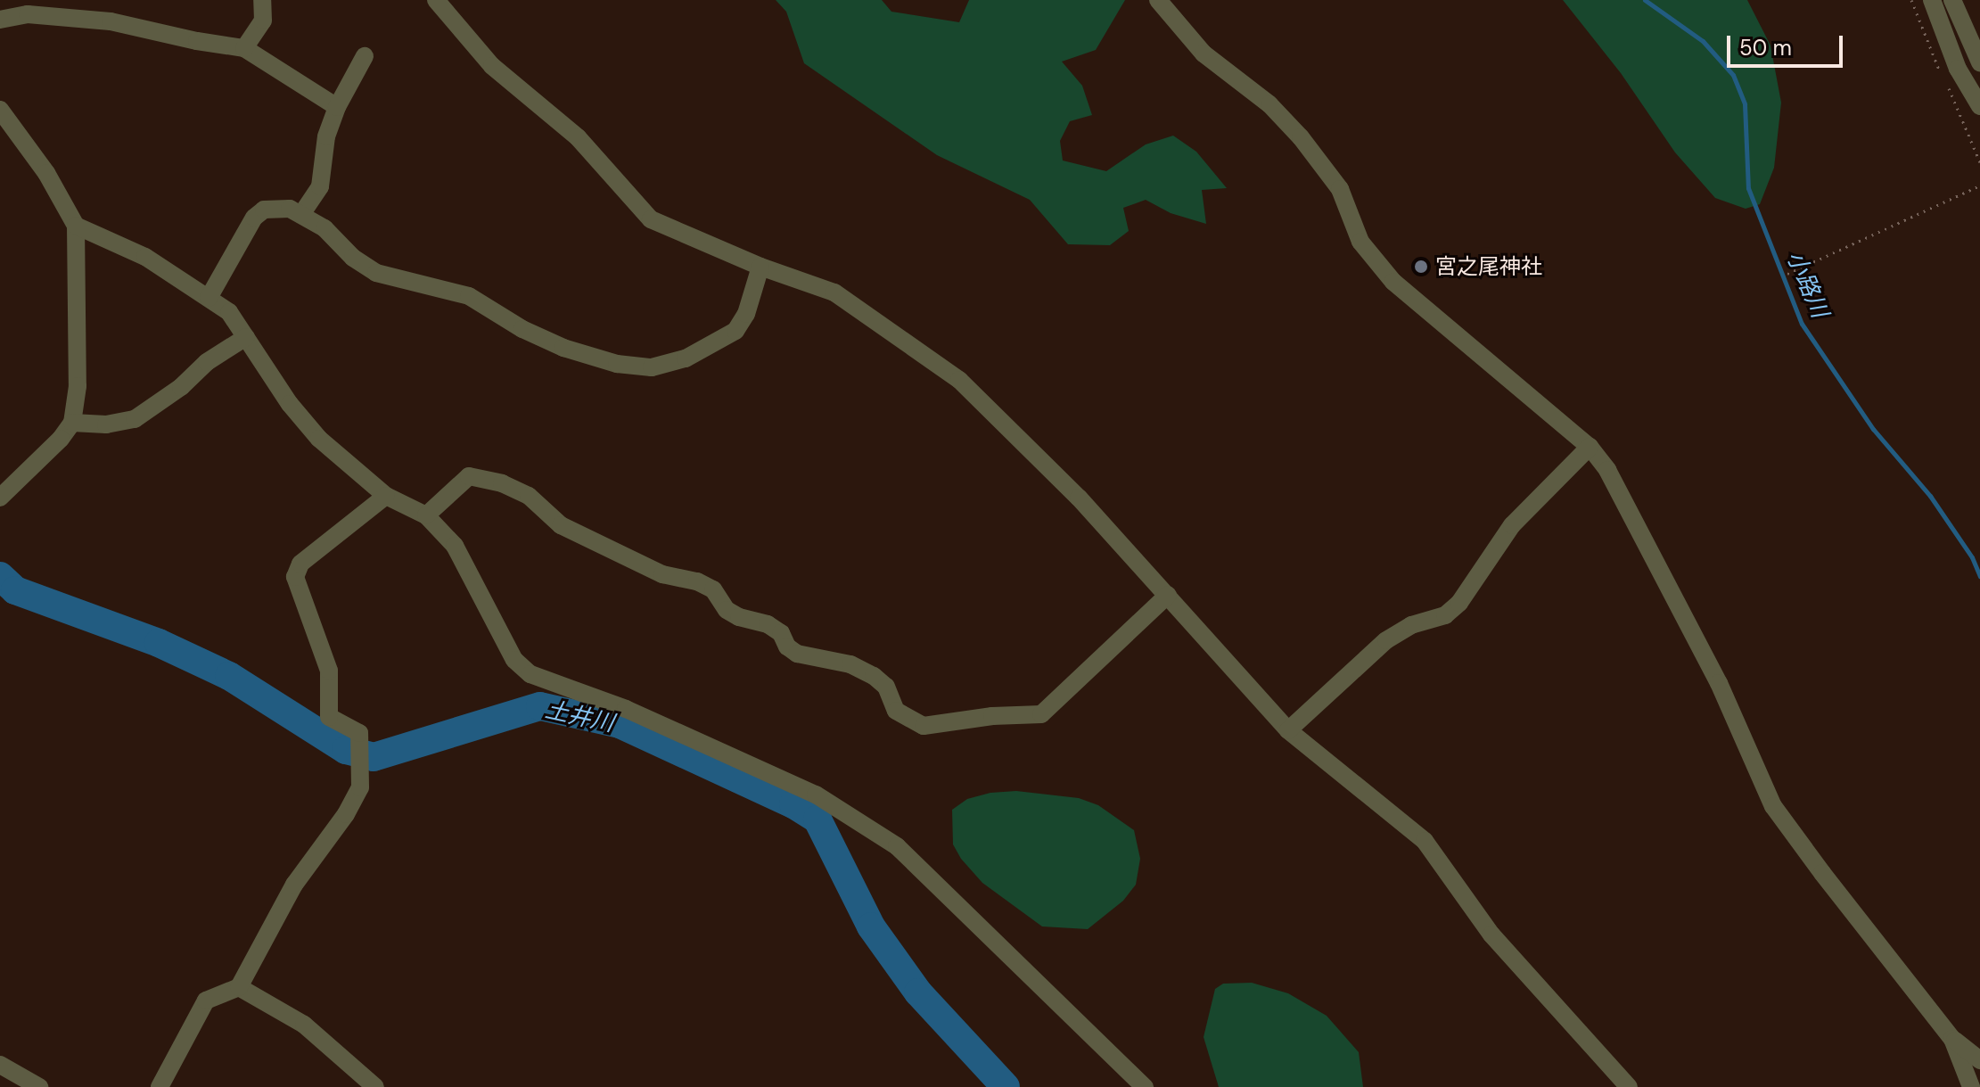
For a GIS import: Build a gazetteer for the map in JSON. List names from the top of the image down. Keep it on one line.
{"water":["小路川","土井川"],"places":["宮之尾神社"],"scale_bar":"50 m"}
